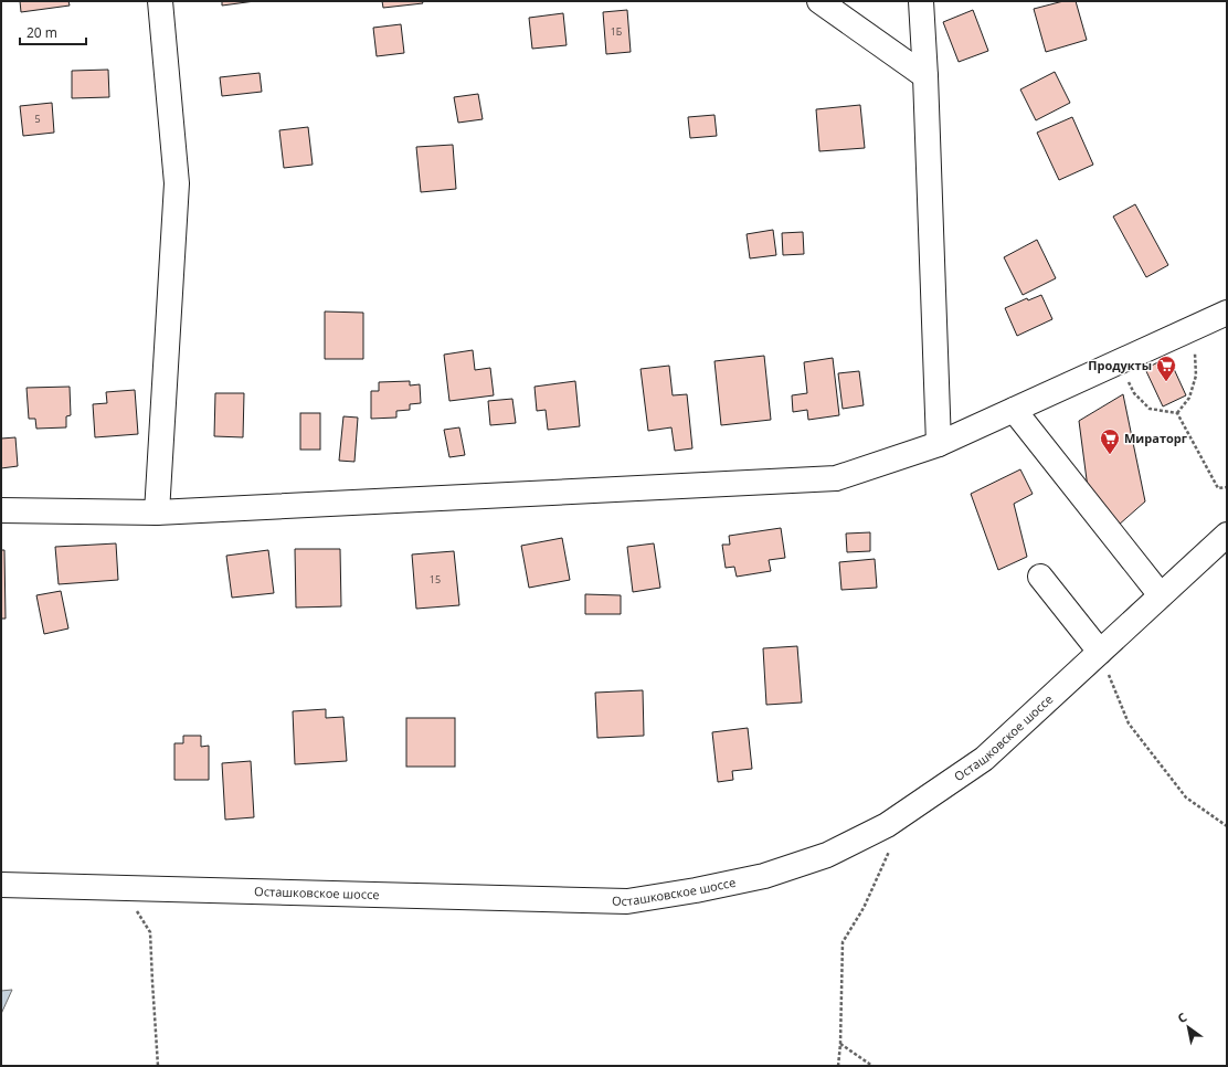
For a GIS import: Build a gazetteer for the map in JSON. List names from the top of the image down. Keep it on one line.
{"streets":{"street":["Осташковское шоссе"]},"places":{"supermarket":["Продукты","Мираторг"]},"house_numbers":["1Б","5","15"],"scale_bar":"20 m","north":"top left"}
